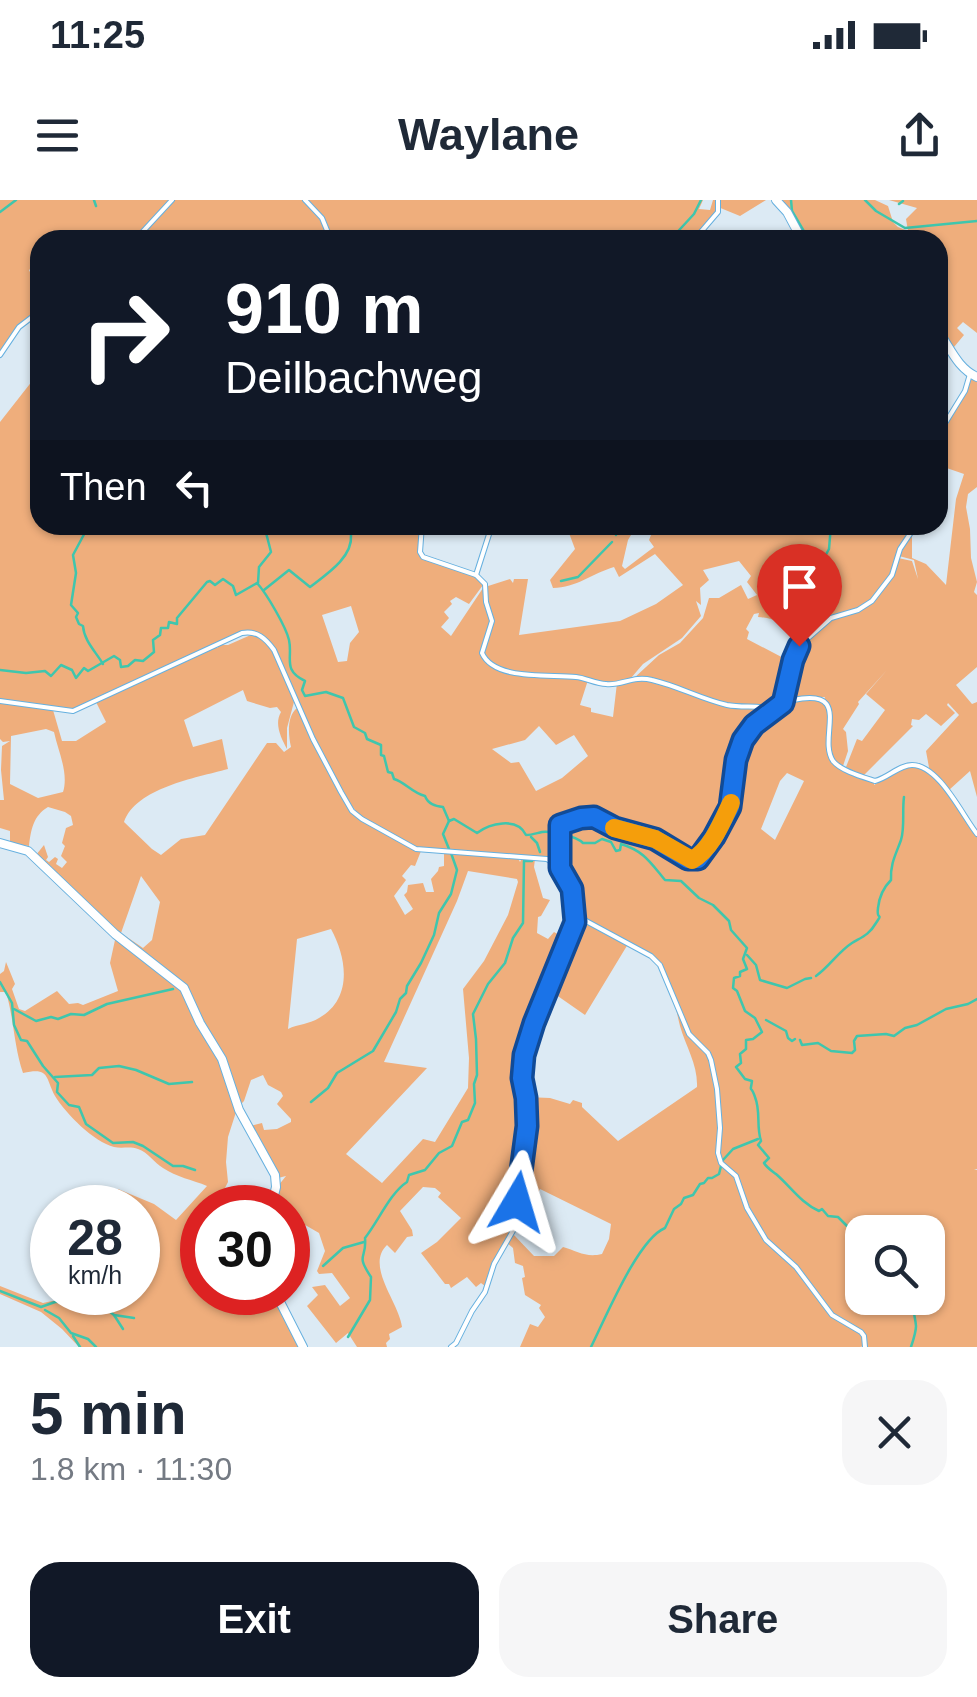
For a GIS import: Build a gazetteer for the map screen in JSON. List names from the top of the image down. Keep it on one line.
{"page":{"status":"11:25","header":"Waylane","turn":["910 m","Deilbachweg"],"then":"Then","speed":"28 km/h","limit":"30","heading":["5 min","1.8 km · 11:30"],"buttons":["Exit","Share"]}}
